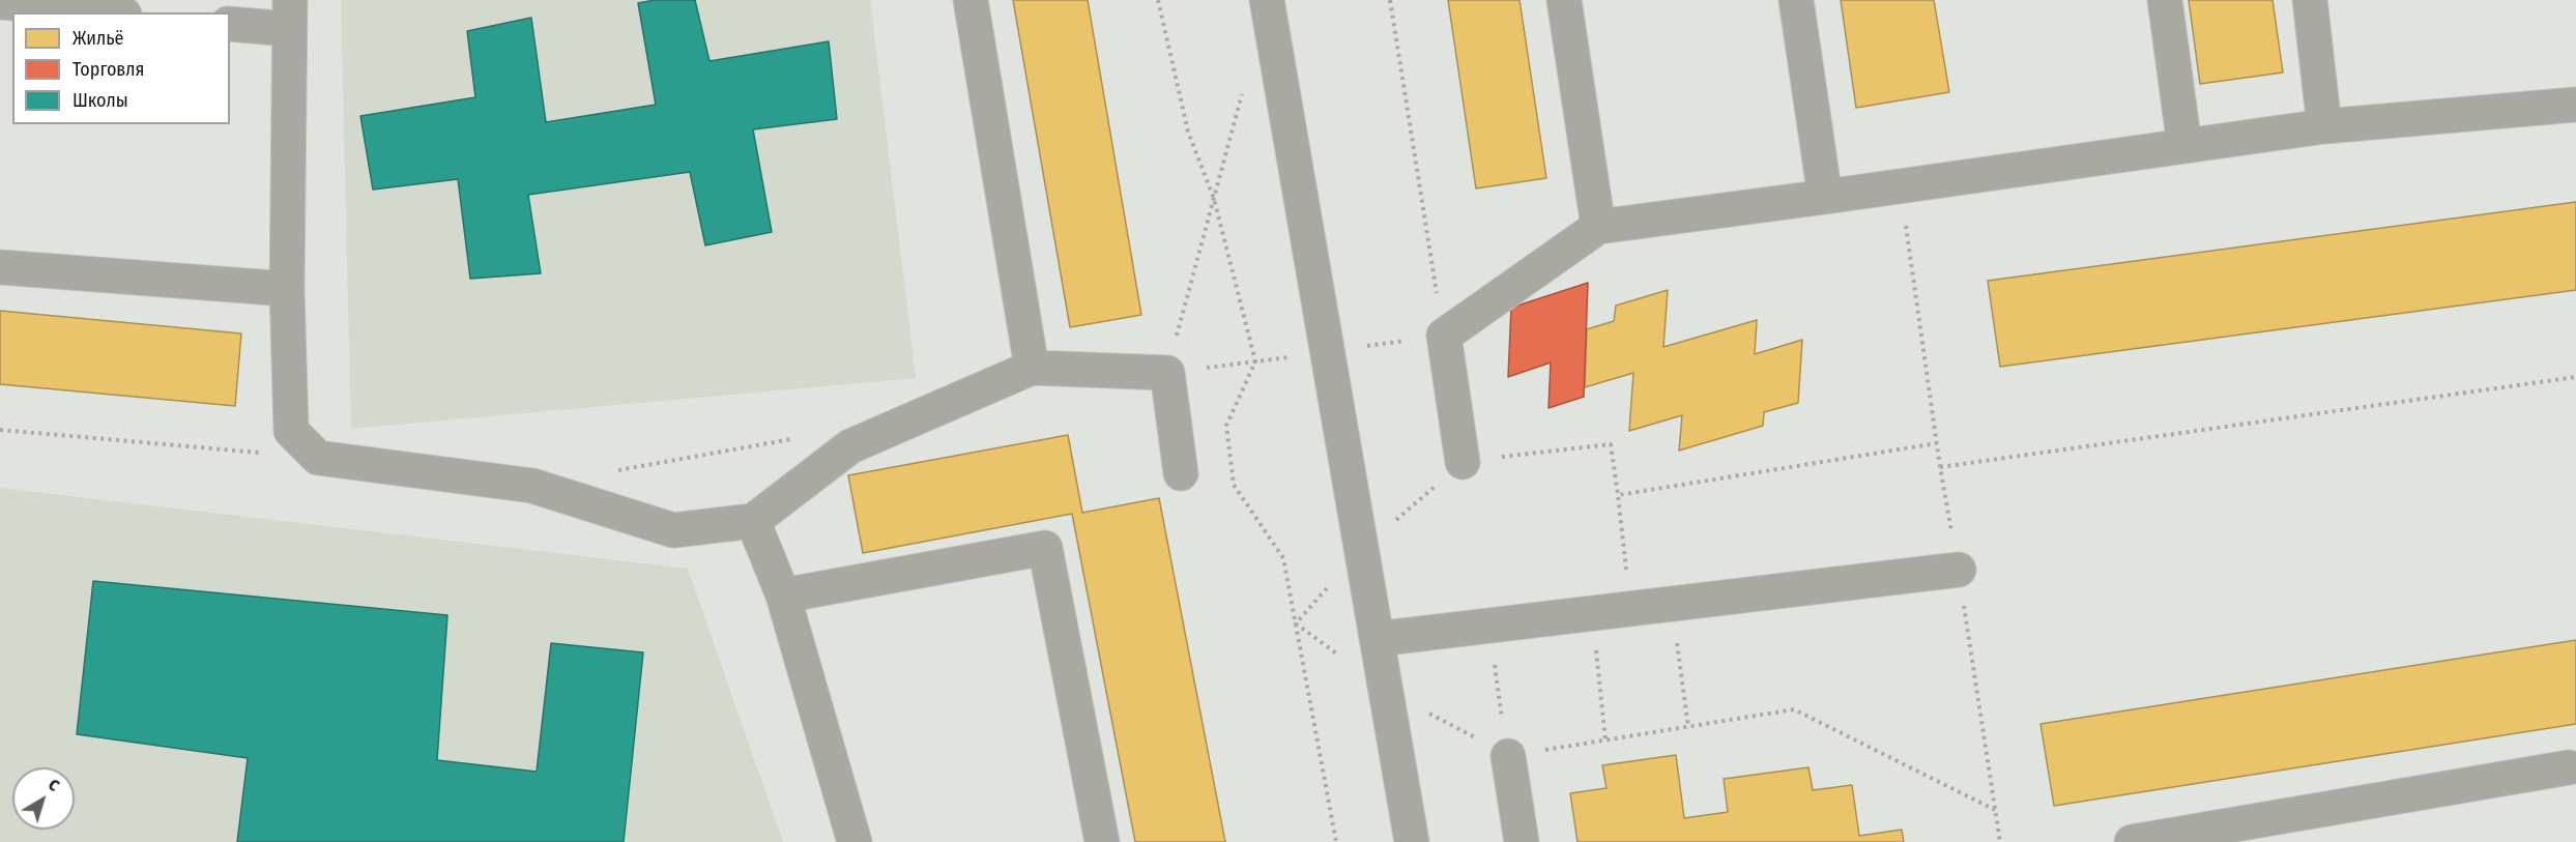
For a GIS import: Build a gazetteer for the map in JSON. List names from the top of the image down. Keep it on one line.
{"legend":["Жильё","Торговля","Школы"],"north":"top right"}
